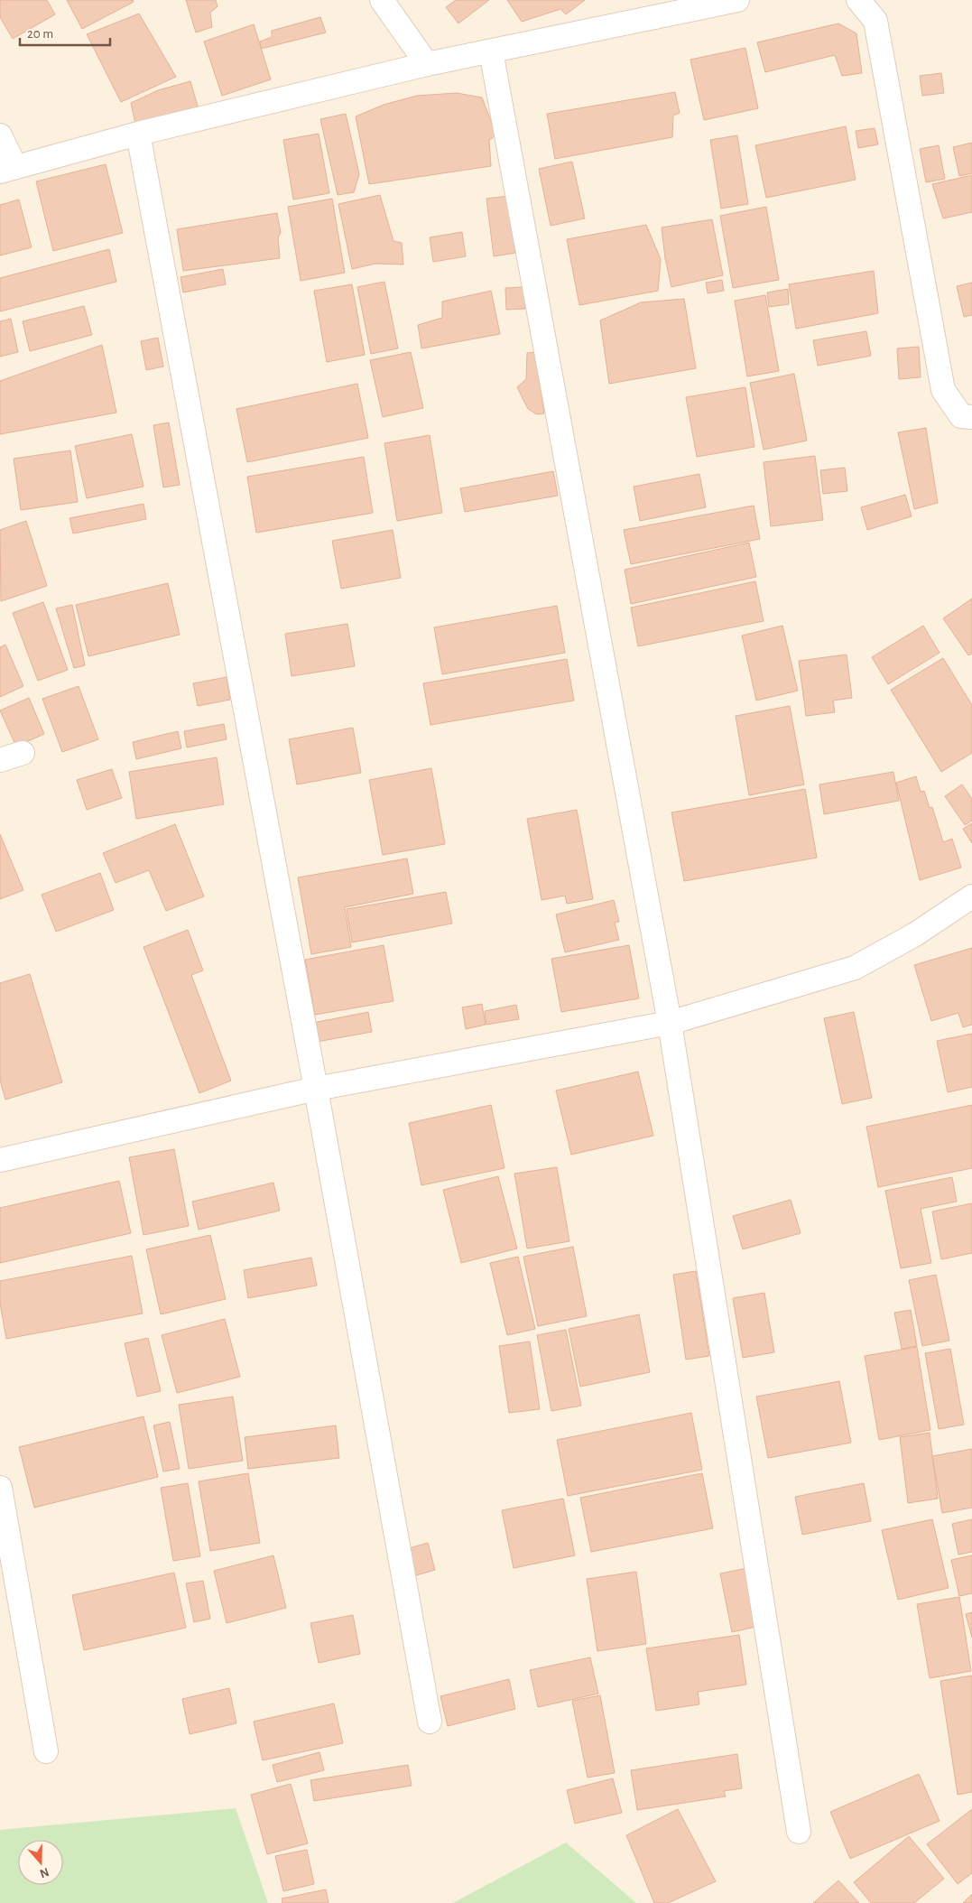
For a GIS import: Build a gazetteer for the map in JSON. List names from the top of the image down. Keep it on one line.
{"scale_bar":"20 m","north":"bottom"}
